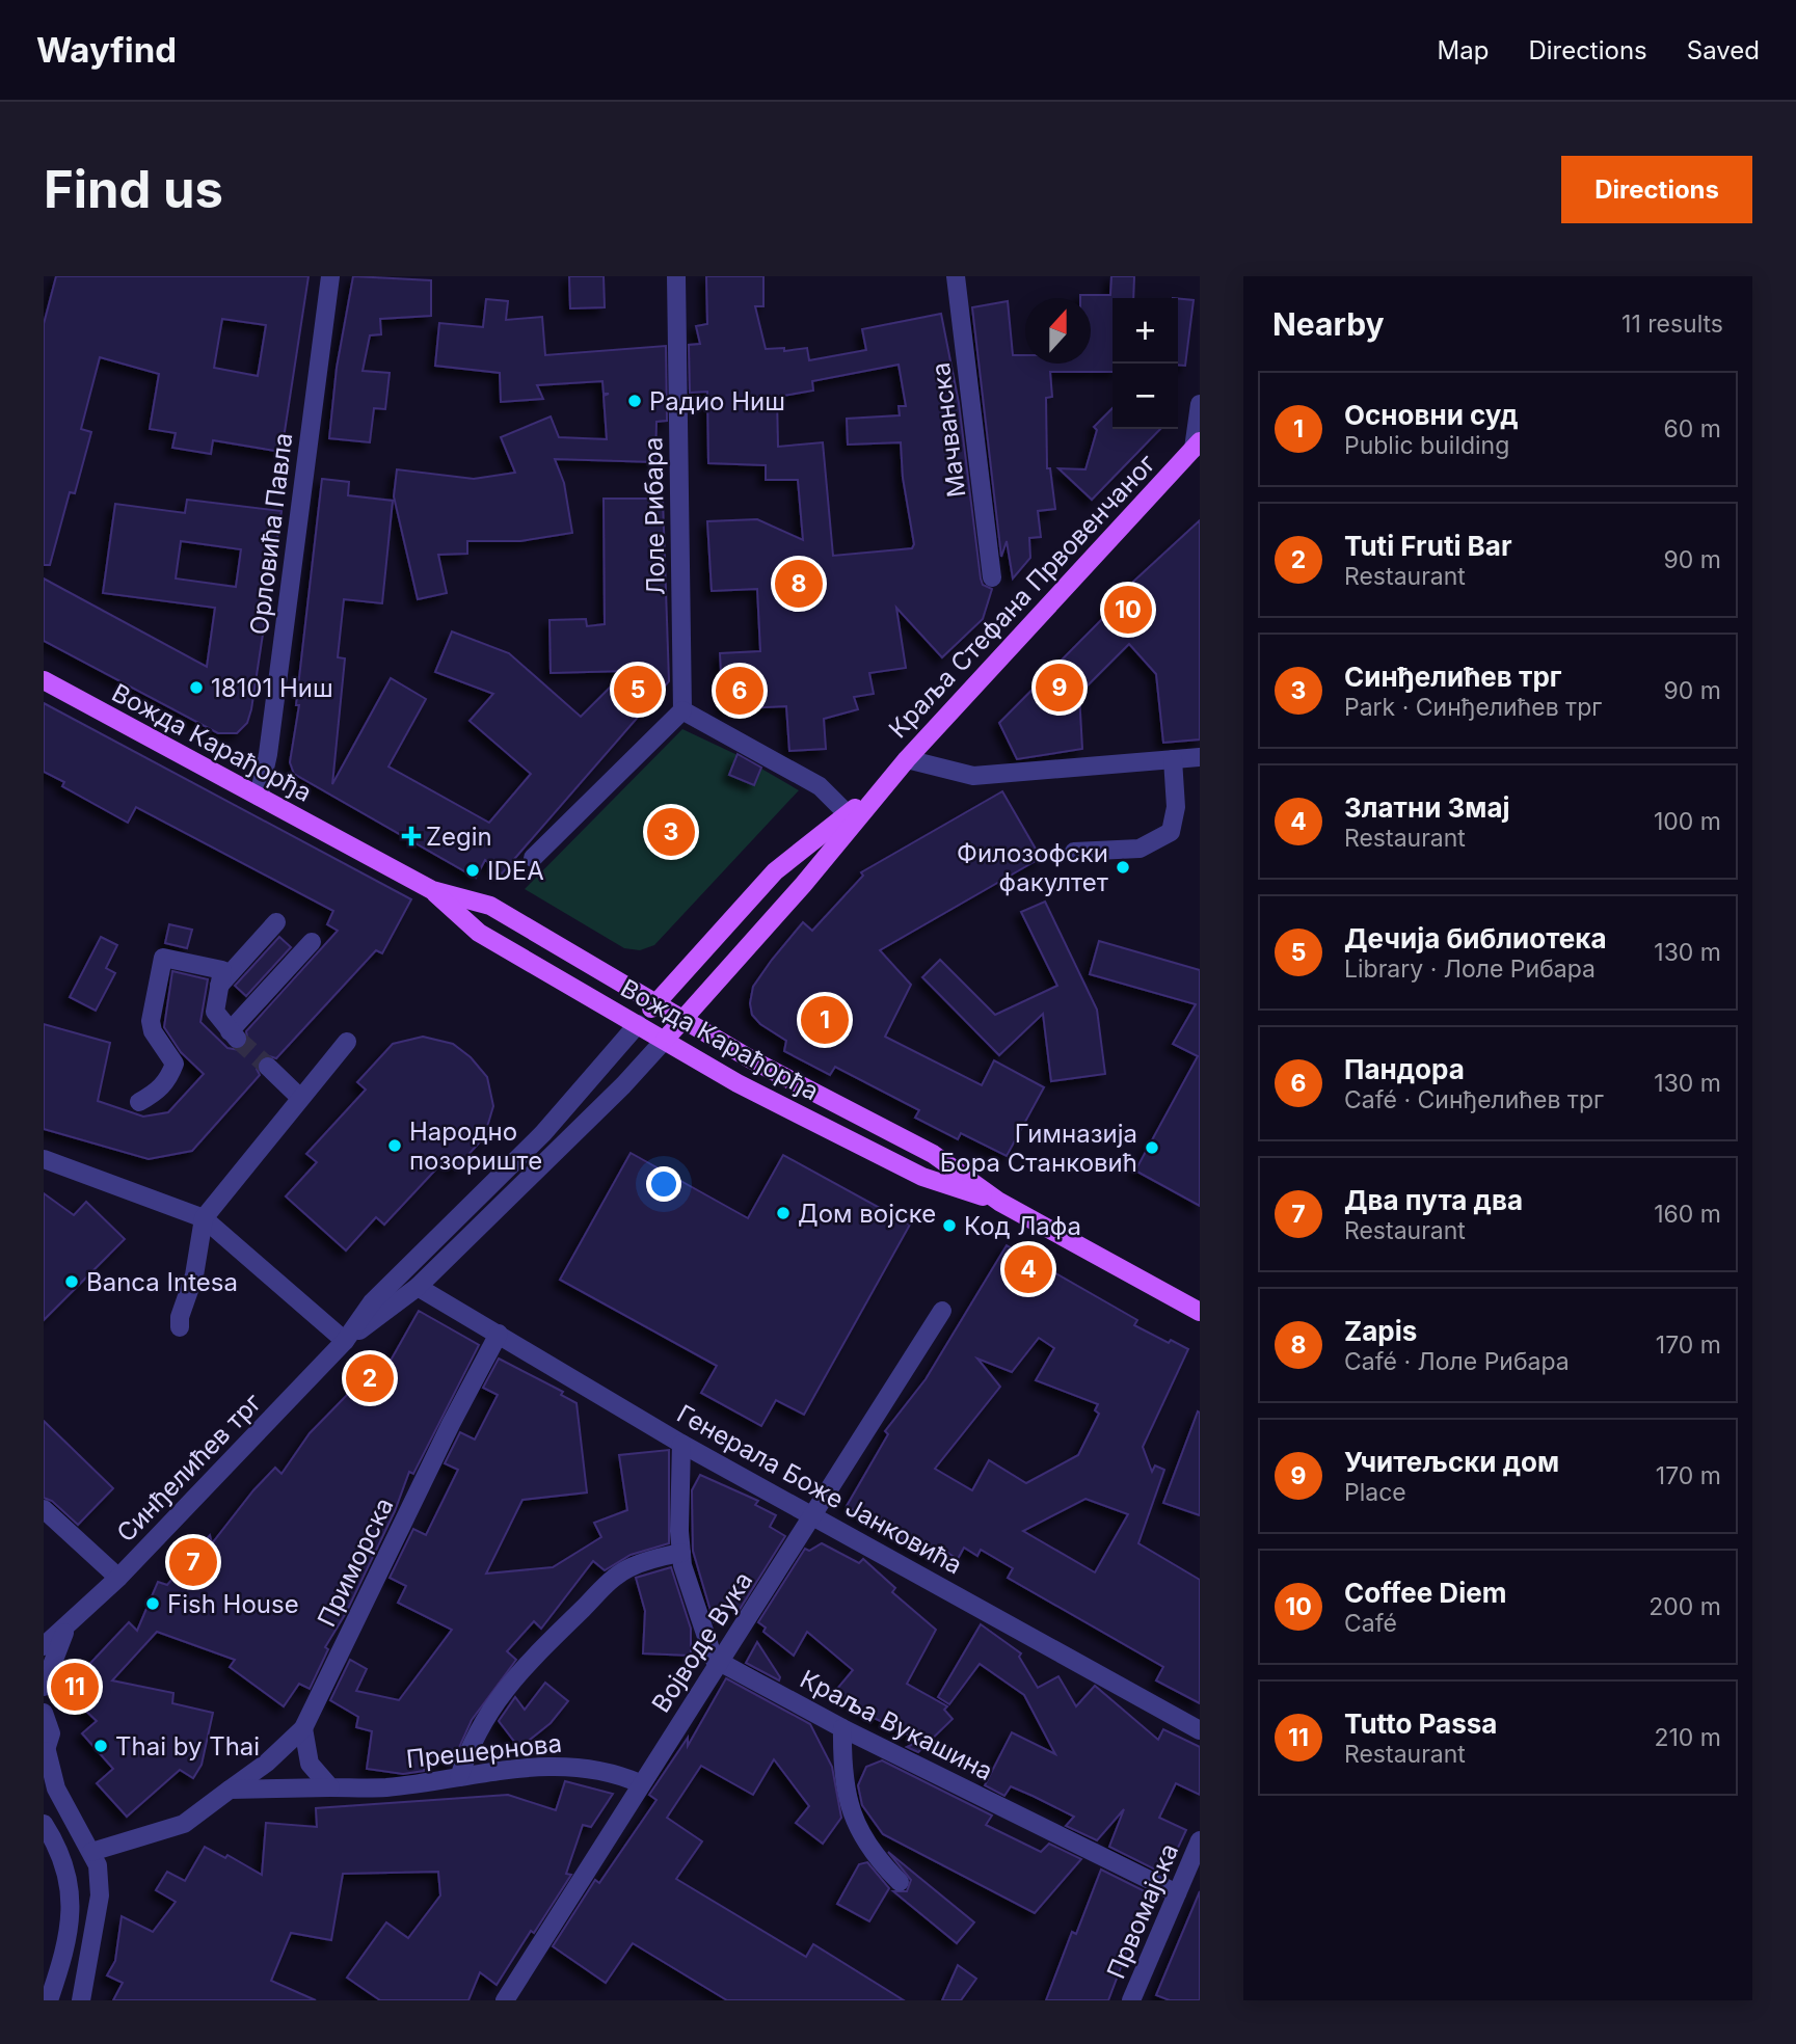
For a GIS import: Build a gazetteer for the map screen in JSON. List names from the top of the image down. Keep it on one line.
{"streets":{"main road":["Краља Стефана Првовенчаног","Вожда Карађорђа"],"street":["Мачванска","Лоле Рибара","Орловића Павла","Синђелићев трг","Генерала Боже Јанковића","Приморска","Војводе Вука","Краља Вукашина","Прешернова","Првомајска"]},"crossings":[["Орловића Павла","Вожда Карађорђа"],["Краља Стефана Првовенчаног","Вожда Карађорђа"],["Краља Стефана Првовенчаног","Синђелићев трг"],["Вожда Карађорђа","Синђелићев трг"],["Синђелићев трг","Генерала Боже Јанковића"],["Генерала Боже Јанковића","Приморска"],["Генерала Боже Јанковића","Војводе Вука"],["Приморска","Прешернова"],["Војводе Вука","Краља Вукашина"],["Војводе Вука","Прешернова"],["Краља Вукашина","Првомајска"]],"places":{"other":["Радио Ниш","18101 Ниш","Филозофски факултет","IDEA","Народно позориште","Гимназија Бора Станковић","Дом војске","Код Лафа","Banca Intesa","Fish House","Thai by Thai"],"health":["Zegin"]},"north":"top","page":{"header":"Wayfind","nav":["Map","Directions","Saved"],"buttons":"Directions","title":"Find us","heading":["Nearby","11 results"],"map_buttons":["+","−"],"list":[{"mark":"1","name":"Основни суд","note":"Public building","value":"60 m"},{"mark":"2","name":"Tuti Fruti Bar","note":"Restaurant","value":"90 m"},{"mark":"3","name":"Синђелићев трг","note":"Park · Синђелићев трг","value":"90 m"},{"mark":"4","name":"Златни Змај","note":"Restaurant","value":"100 m"},{"mark":"5","name":"Дечија библиотека","note":"Library · Лоле Рибара","value":"130 m"},{"mark":"6","name":"Пандора","note":"Café · Синђелићев трг","value":"130 m"},{"mark":"7","name":"Два пута два","note":"Restaurant","value":"160 m"},{"mark":"8","name":"Zapis","note":"Café · Лоле Рибара","value":"170 m"},{"mark":"9","name":"Учитељски дом","note":"Place","value":"170 m"},{"mark":"10","name":"Coffee Diem","note":"Café","value":"200 m"},{"mark":"11","name":"Tutto Passa","note":"Restaurant","value":"210 m"}],"pins":["8","10","9","5","6","3","1","4","2","7","11"]}}
